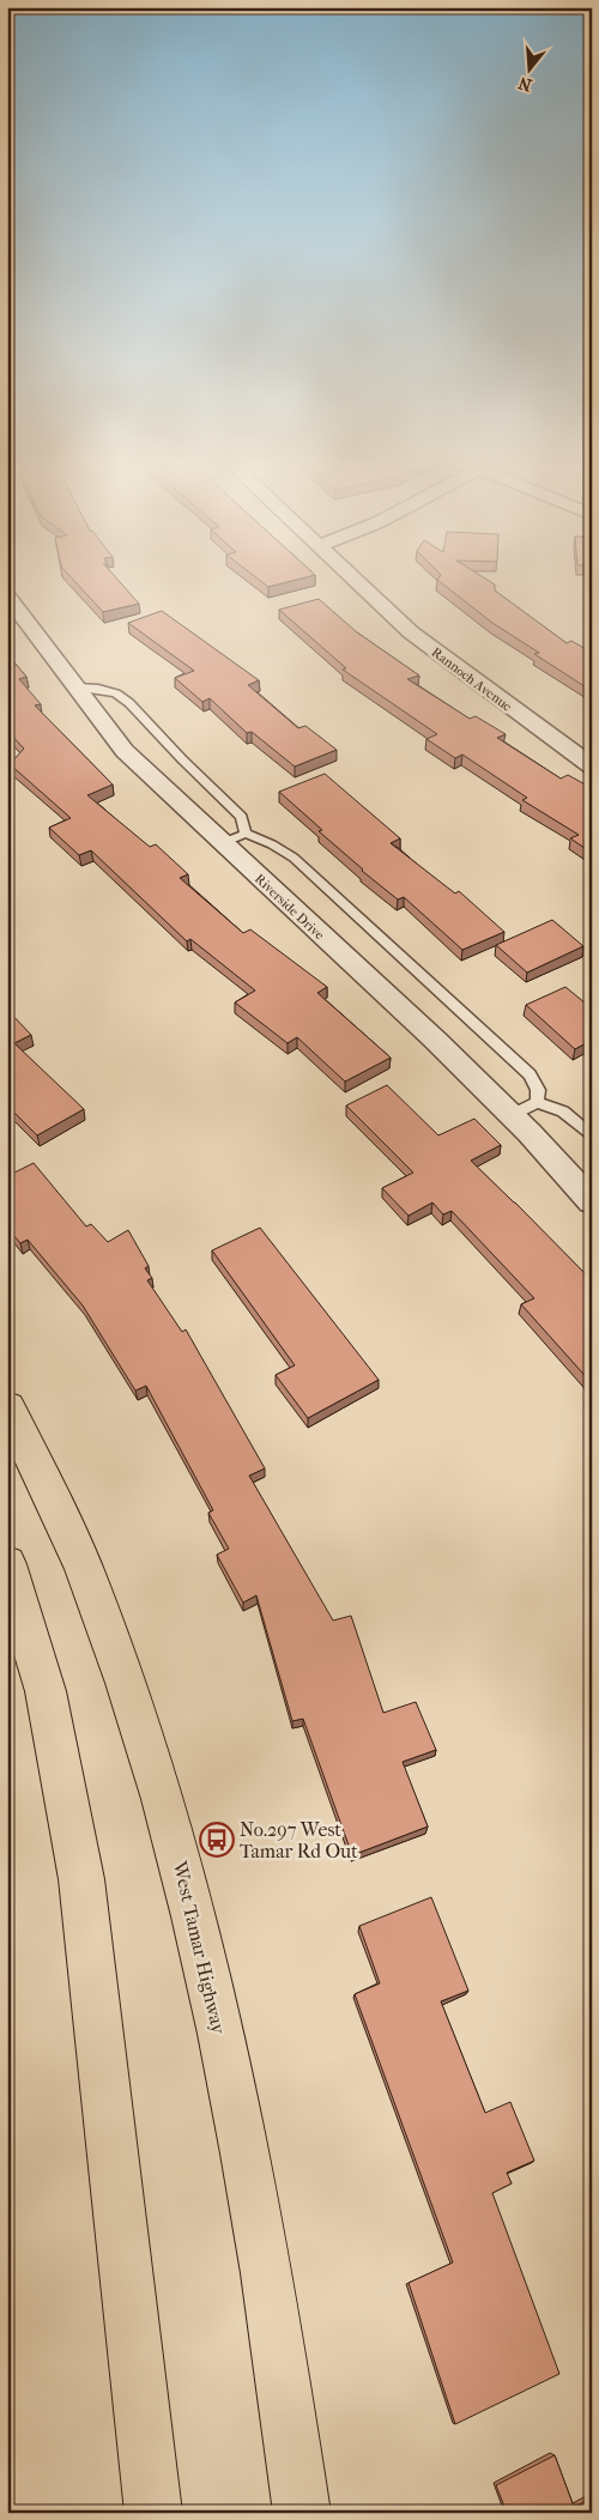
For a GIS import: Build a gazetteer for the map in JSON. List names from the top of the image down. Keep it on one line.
{"streets":{"highway":["West Tamar Highway"],"street":["Rannoch Avenue","Riverside Drive"]},"places":{"bus stop":["No.297 West Tamar Rd Out"]},"north":"bottom"}
